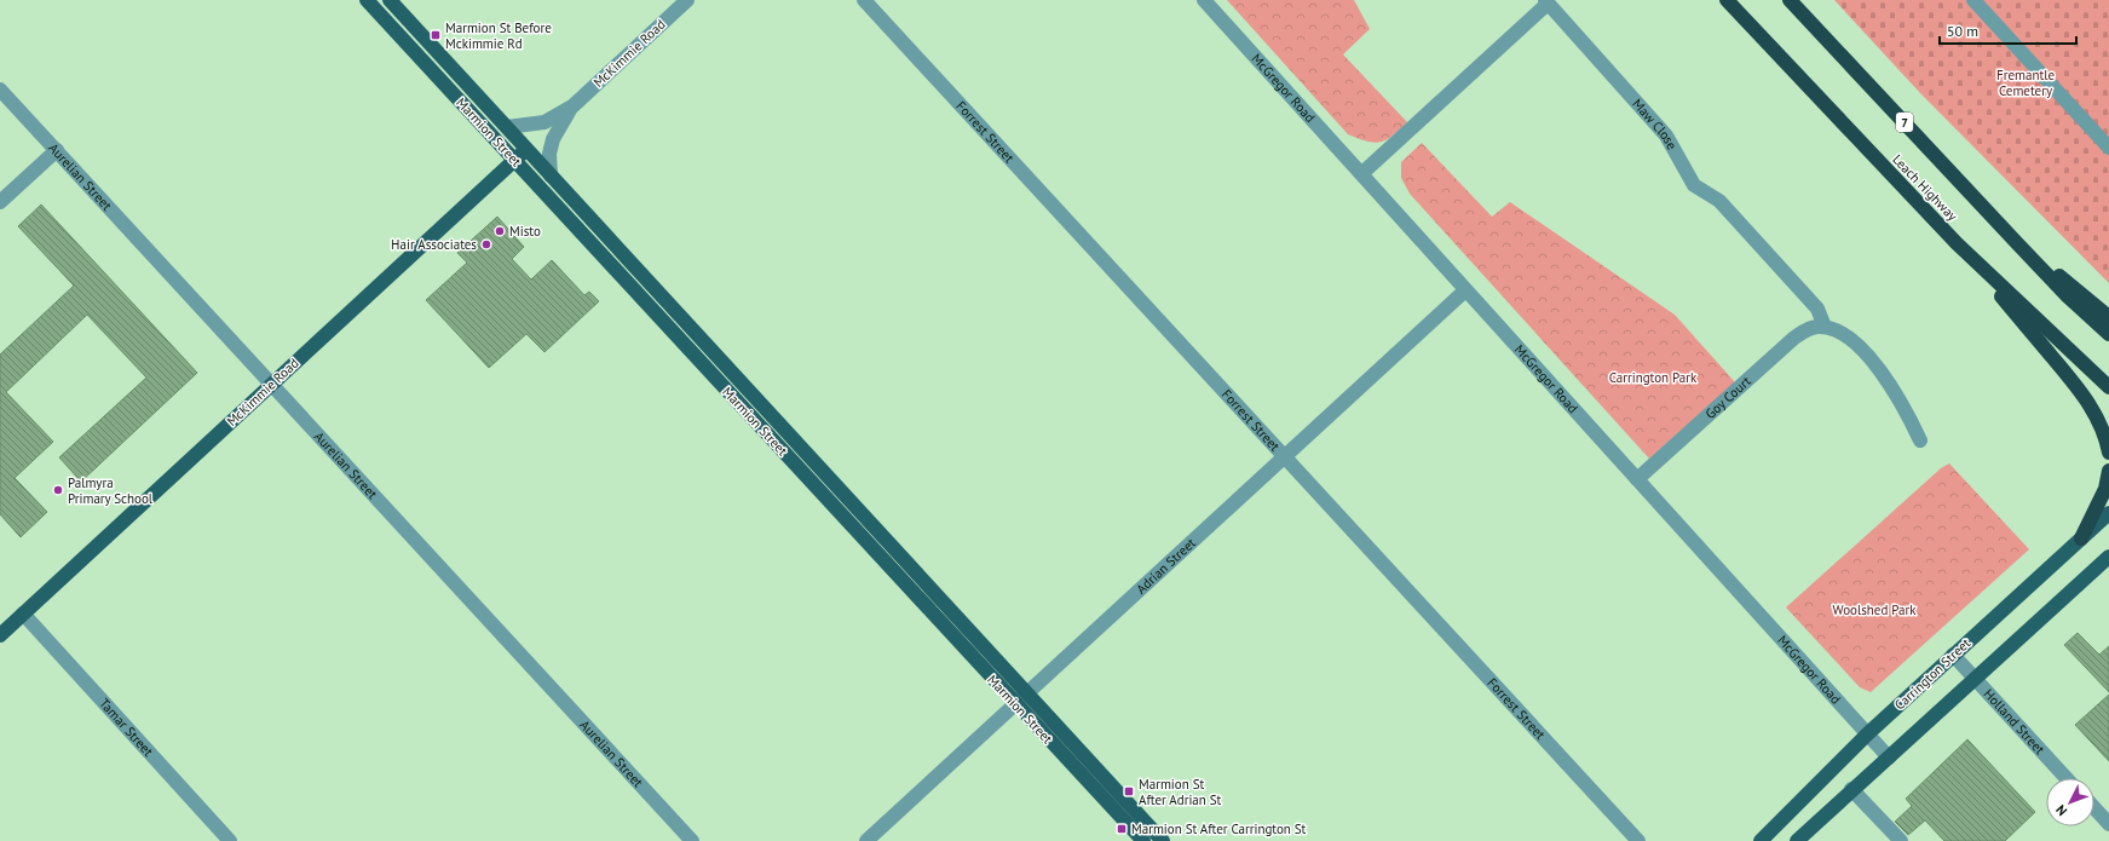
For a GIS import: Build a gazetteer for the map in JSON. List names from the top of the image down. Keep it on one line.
{"streets":{"highway":["7","Leach Highway"],"main road":["McKimmie Road","Marmion Street","Carrington Street"],"street":["McGregor Road","Maw Close","Forrest Street","Aurelian Street","Goy Court","Adrian Street","Holland Street","Tamar Street"]},"crossings":[["McKimmie Road","Marmion Street"],["McKimmie Road","Aurelian Street"],["McKimmie Road","Tamar Street"],["McGregor Road","Maw Close"],["McGregor Road","Goy Court"],["McGregor Road","Adrian Street"],["McGregor Road","Carrington Street"],["Maw Close","Goy Court"],["Marmion Street","Adrian Street"],["Forrest Street","Adrian Street"],["Carrington Street","Holland Street"]],"parks":["Fremantle Cemetery","Carrington Park","Woolshed Park"],"places":{"transit":["Marmion St Before Mckimmie Rd","Marmion St After Adrian St","Marmion St After Carrington St"],"other":["Misto","Hair Associates","Palmyra Primary School"]},"scale_bar":"50 m","north":"bottom left"}
